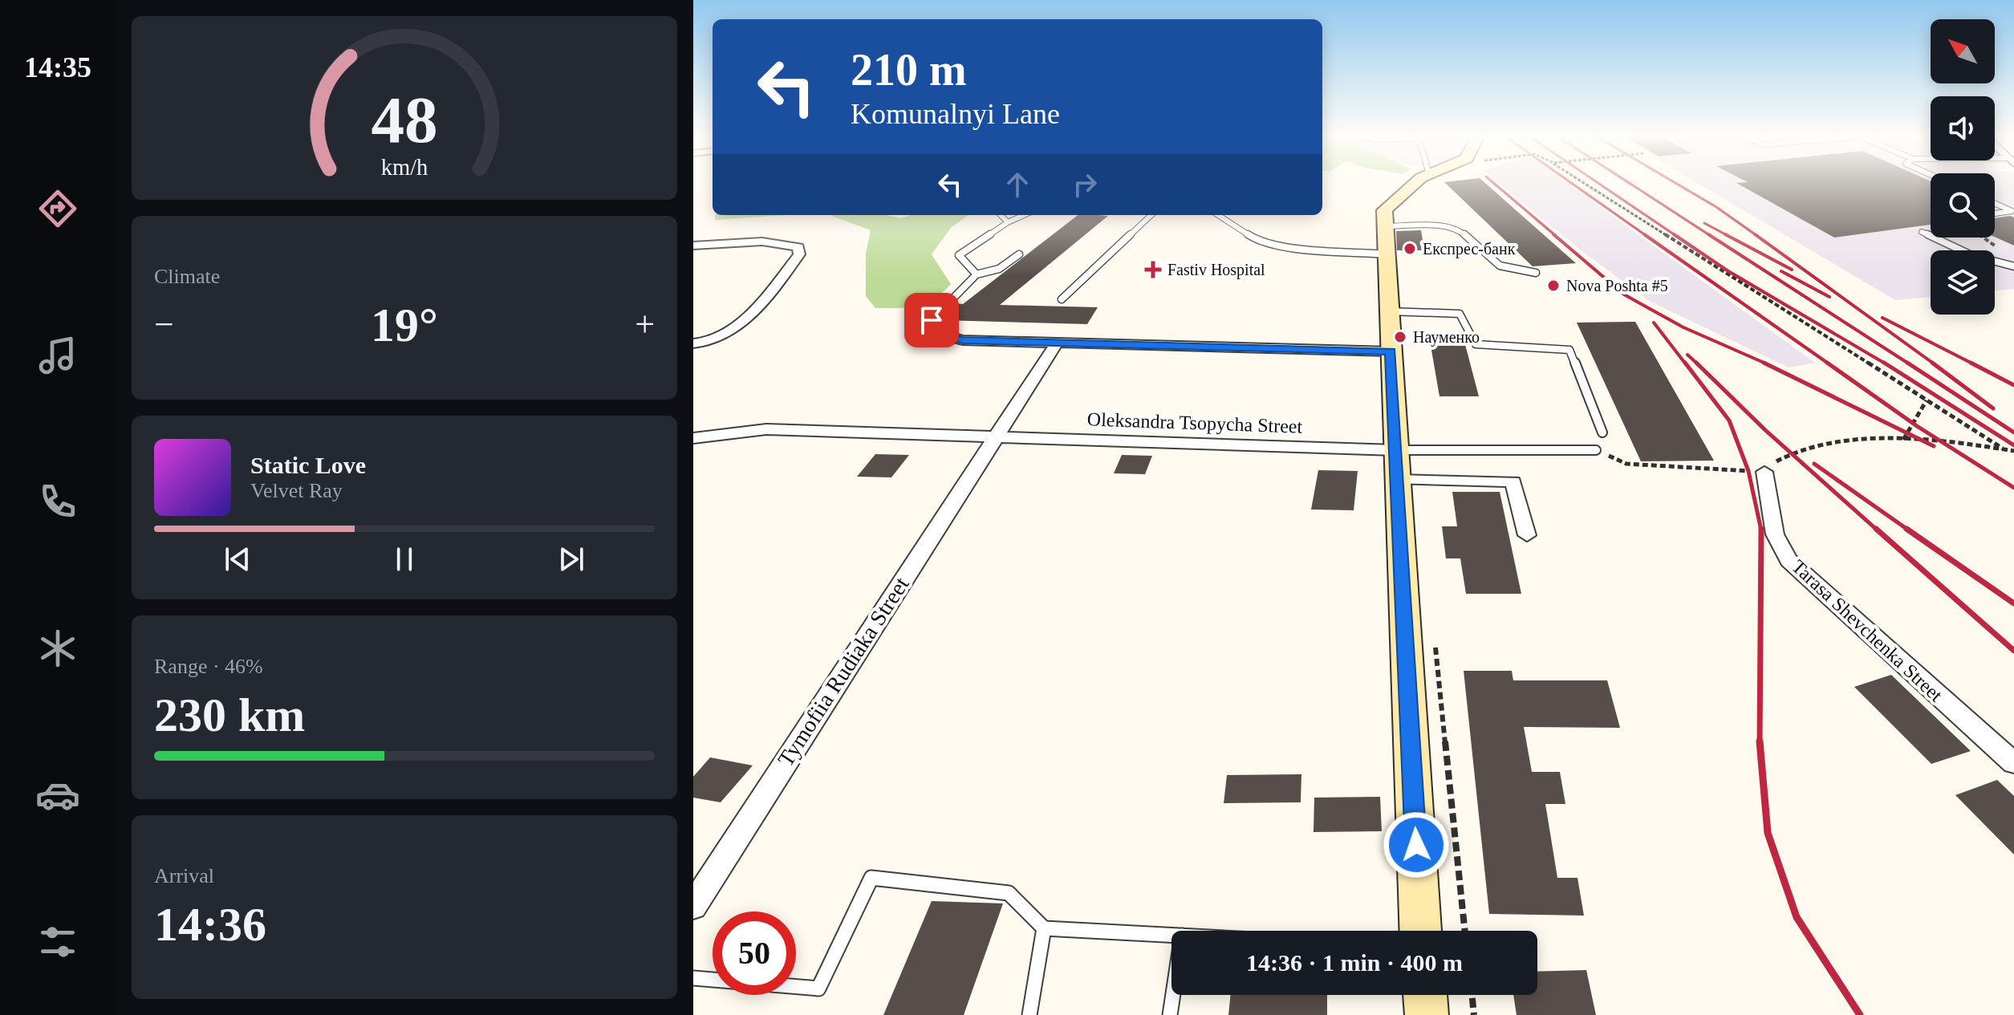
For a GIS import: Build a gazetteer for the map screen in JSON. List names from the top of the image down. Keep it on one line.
{"streets":{"street":["Oleksandra Tsopycha Street","Tarasa Shevchenka Street","Tymofiia Rudiaka Street"]},"crossings":[["Oleksandra Tsopycha Street","Tymofiia Rudiaka Street"]],"places":{"other":["Експрес-банк","Nova Poshta #5","Науменко"],"health":["Fastiv Hospital"]},"north":"top left","page":{"tabs":"14:35","turn":["210 m","Komunalnyi Lane"],"tile":["Climate",["Range · 46%","230 km"],["Arrival","14:36"]],"heat":["−","19°","+"],"song":["Static Love","Velvet Ray"],"limit":"50","trip":"14:36 · 1 min · 400 m","gauge":["48","km/h"]}}
